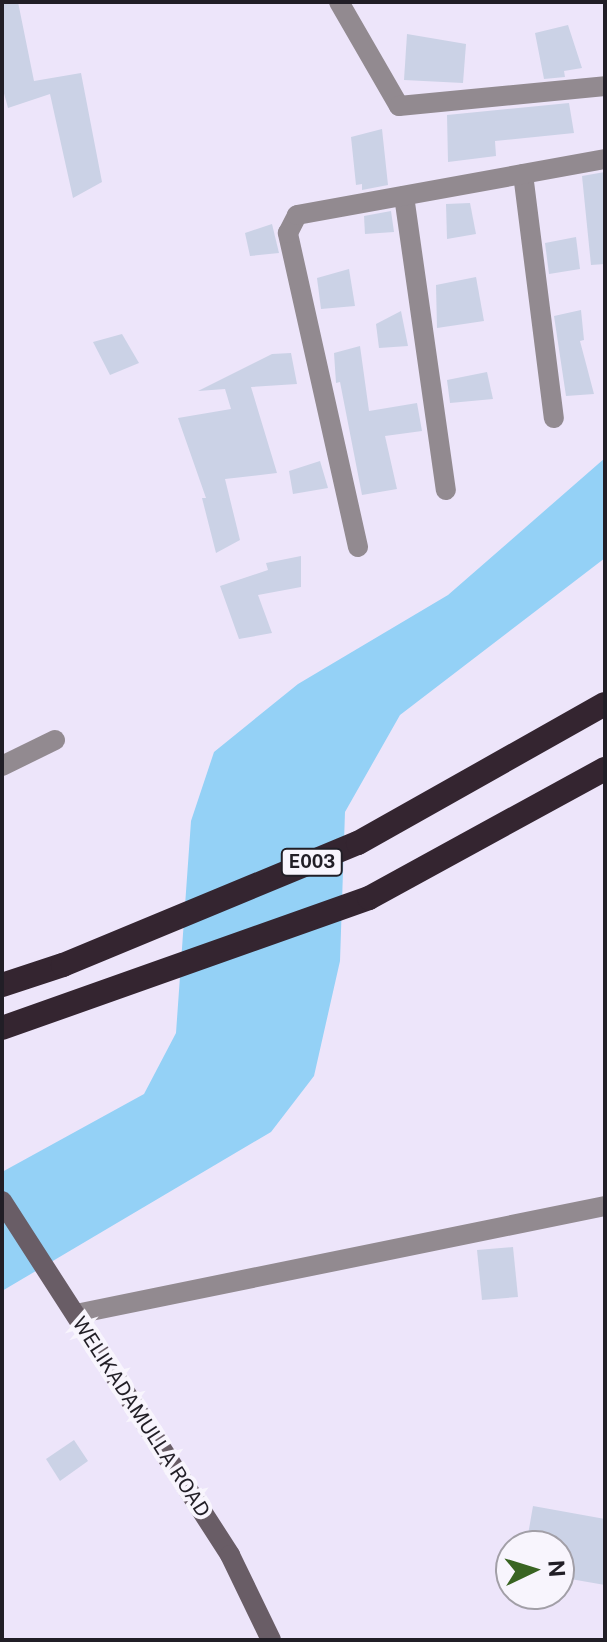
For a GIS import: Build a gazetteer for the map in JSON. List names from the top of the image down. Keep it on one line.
{"streets":{"highway":["E003"],"street":["WELIKADAMULLA ROAD"]},"north":"right"}
